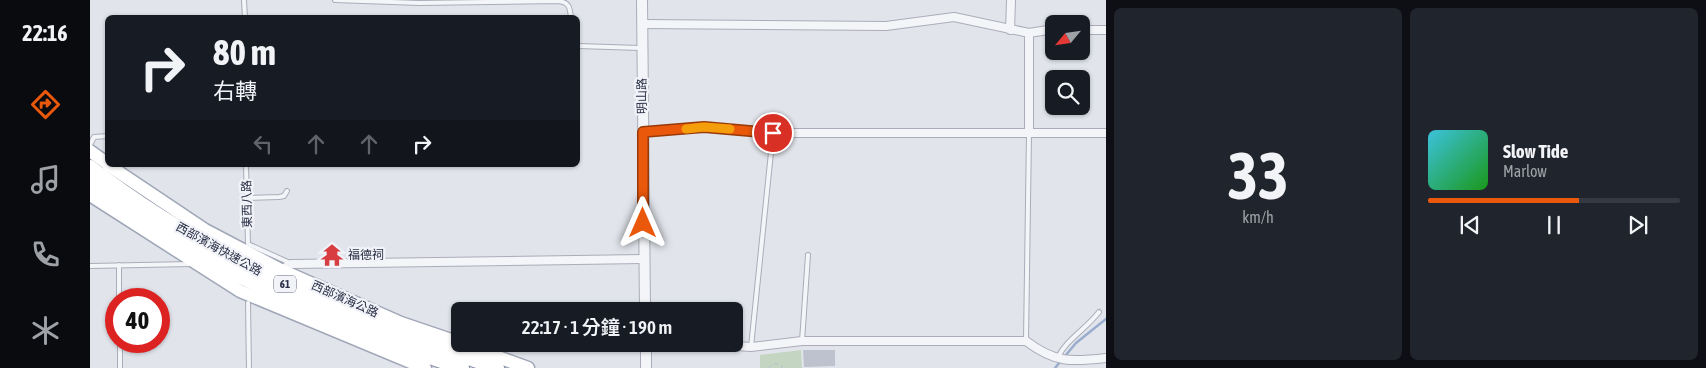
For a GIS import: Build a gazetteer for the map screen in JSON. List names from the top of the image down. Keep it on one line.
{"streets":{"highway":["西部濱海快速公路","61"],"main road":["西部濱海公路"],"street":["明山路"],"lane":["東西八路"]},"crossings":[["東西八路","西部濱海公路"]],"places":{"temple":["福德祠"]},"north":"bottom left","page":{"tabs":"22:16","tile":["33","km/h"],"turn":["80 m","右轉"],"song":["Slow Tide","Marlow"],"limit":"40","trip":"22:17 · 1 分鐘 · 190 m"}}
